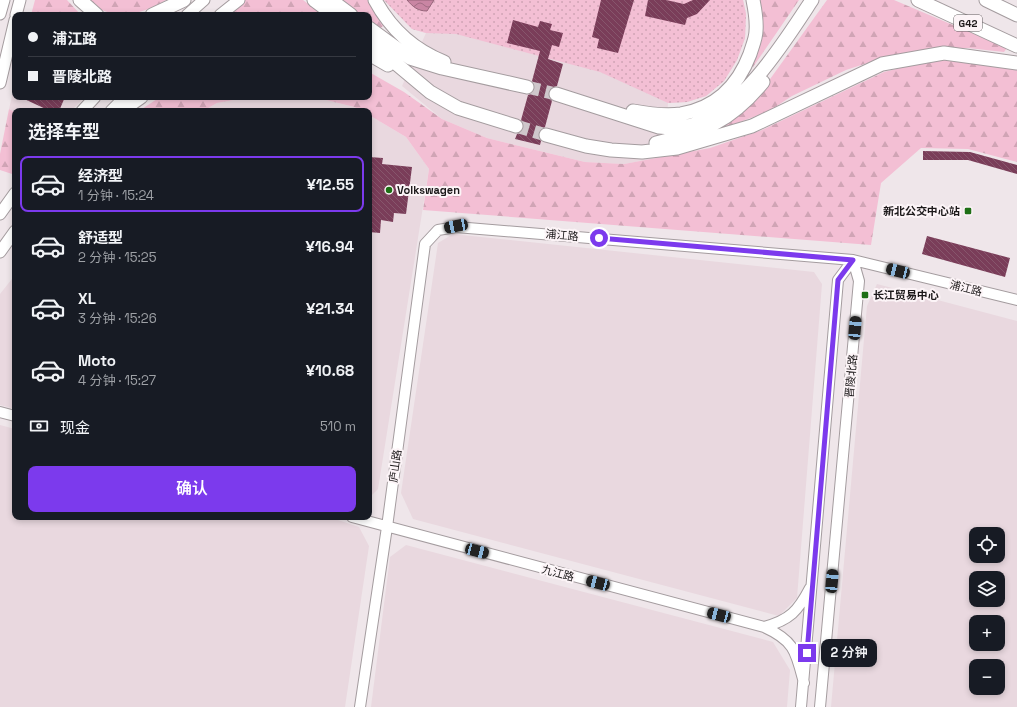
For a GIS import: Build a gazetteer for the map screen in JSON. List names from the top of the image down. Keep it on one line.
{"streets":{"highway":["G42"],"street":["浦江路","晋陵北路","庐山路","九江路"]},"crossings":[["浦江路","晋陵北路"],["浦江路","庐山路"],["晋陵北路","九江路"],["庐山路","九江路"]],"places":{"other":["Volkswagen"],"transit":["新北公交中心站","长江贸易中心"]},"page":{"banner":["浦江路","晋陵北路"],"heading":"选择车型","list":[{"name":"经济型","note":"1 分钟 · 15:24","value":"¥12.55"},{"name":"舒适型","note":"2 分钟 · 15:25","value":"¥16.94"},{"name":"XL","note":"3 分钟 · 15:26","value":"¥21.34"},{"name":"Moto","note":"4 分钟 · 15:27","value":"¥10.68"}],"pay":["现金","510 m"],"buttons":"确认","map_buttons":["+","−"],"bubble":"2 分钟"}}
